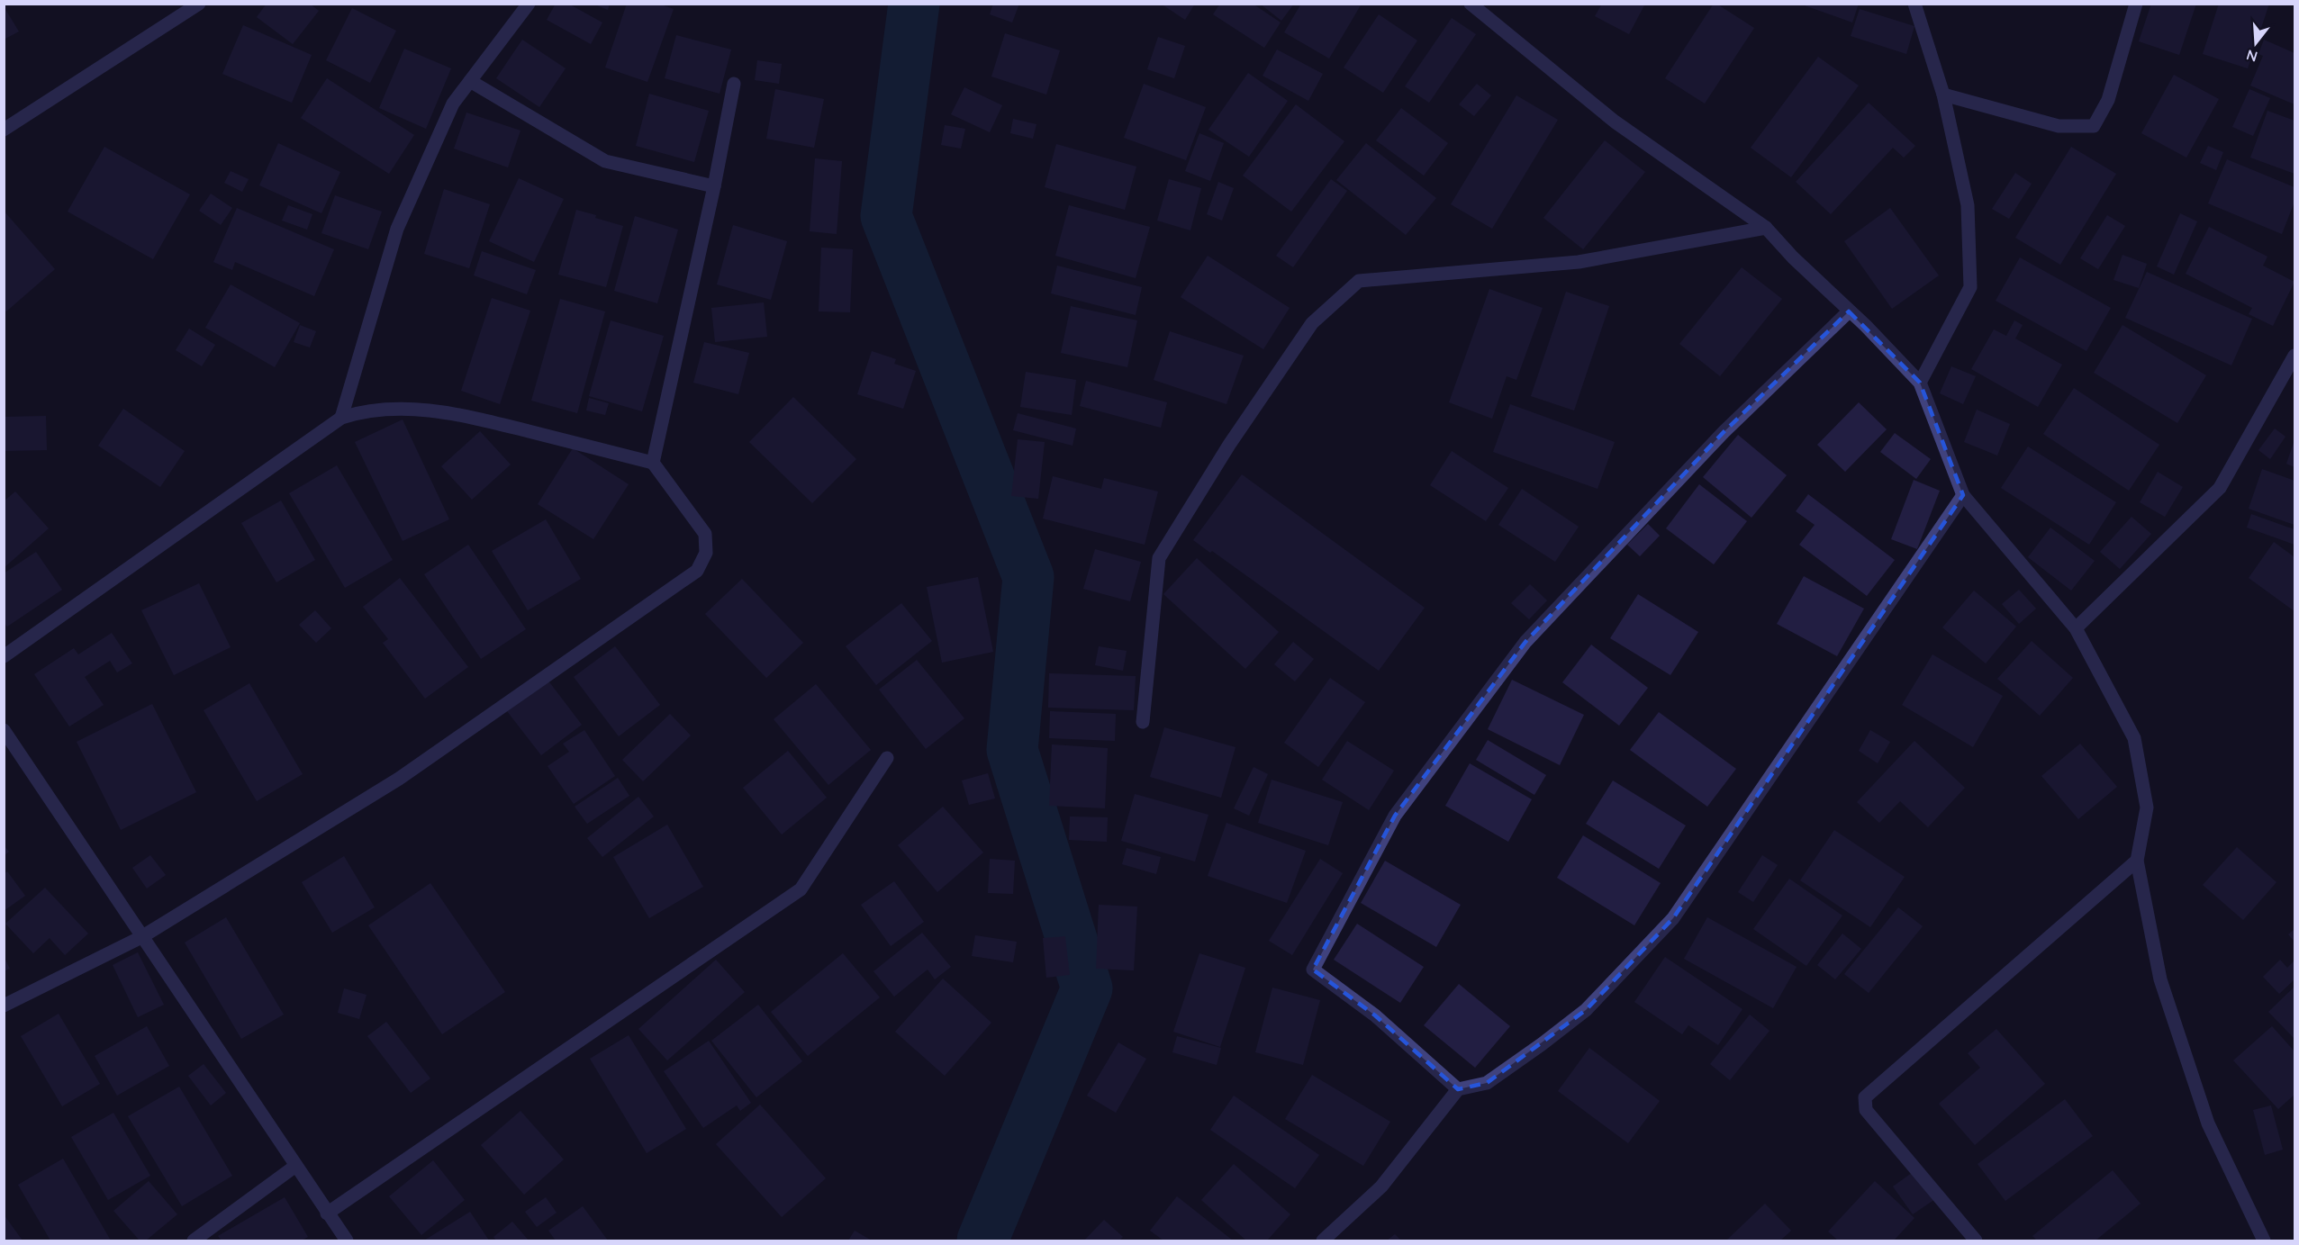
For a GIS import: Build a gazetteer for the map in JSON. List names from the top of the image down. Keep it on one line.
{"north":"bottom"}
